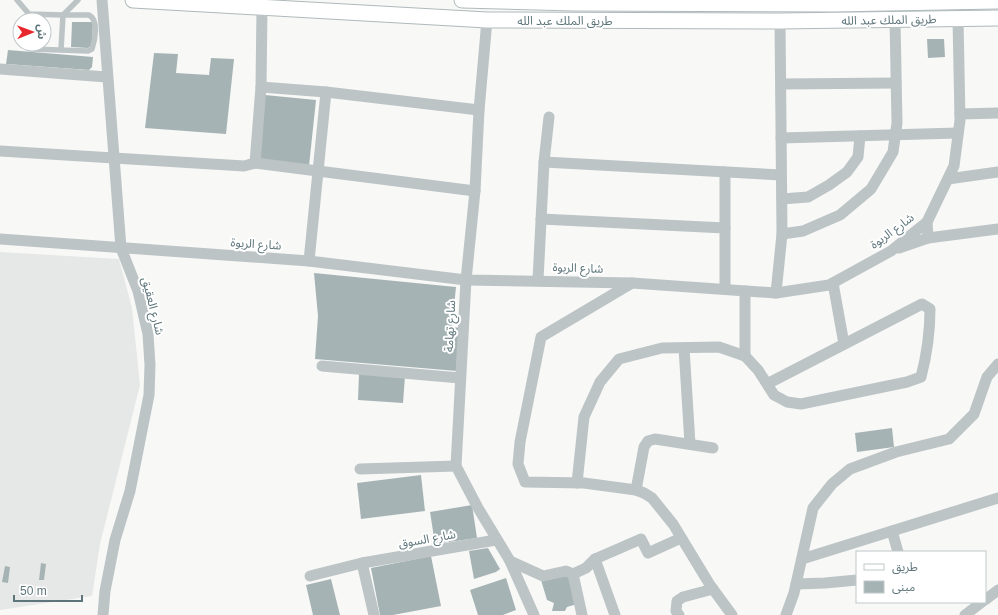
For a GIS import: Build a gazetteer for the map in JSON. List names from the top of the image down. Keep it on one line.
{"streets":{"main road":["طريق الملك عبد الله"],"street":["شارع الربوة","شارع العقيق","شارع تهامة","شارع السوق"]},"crossings":[["طريق الملك عبد الله","شارع الربوة"],["طريق الملك عبد الله","شارع تهامة"],["شارع الربوة","شارع العقيق"],["شارع الربوة","شارع تهامة"]],"legend":["طريق","مبنى"],"scale_bar":"50 m","north":"right"}
